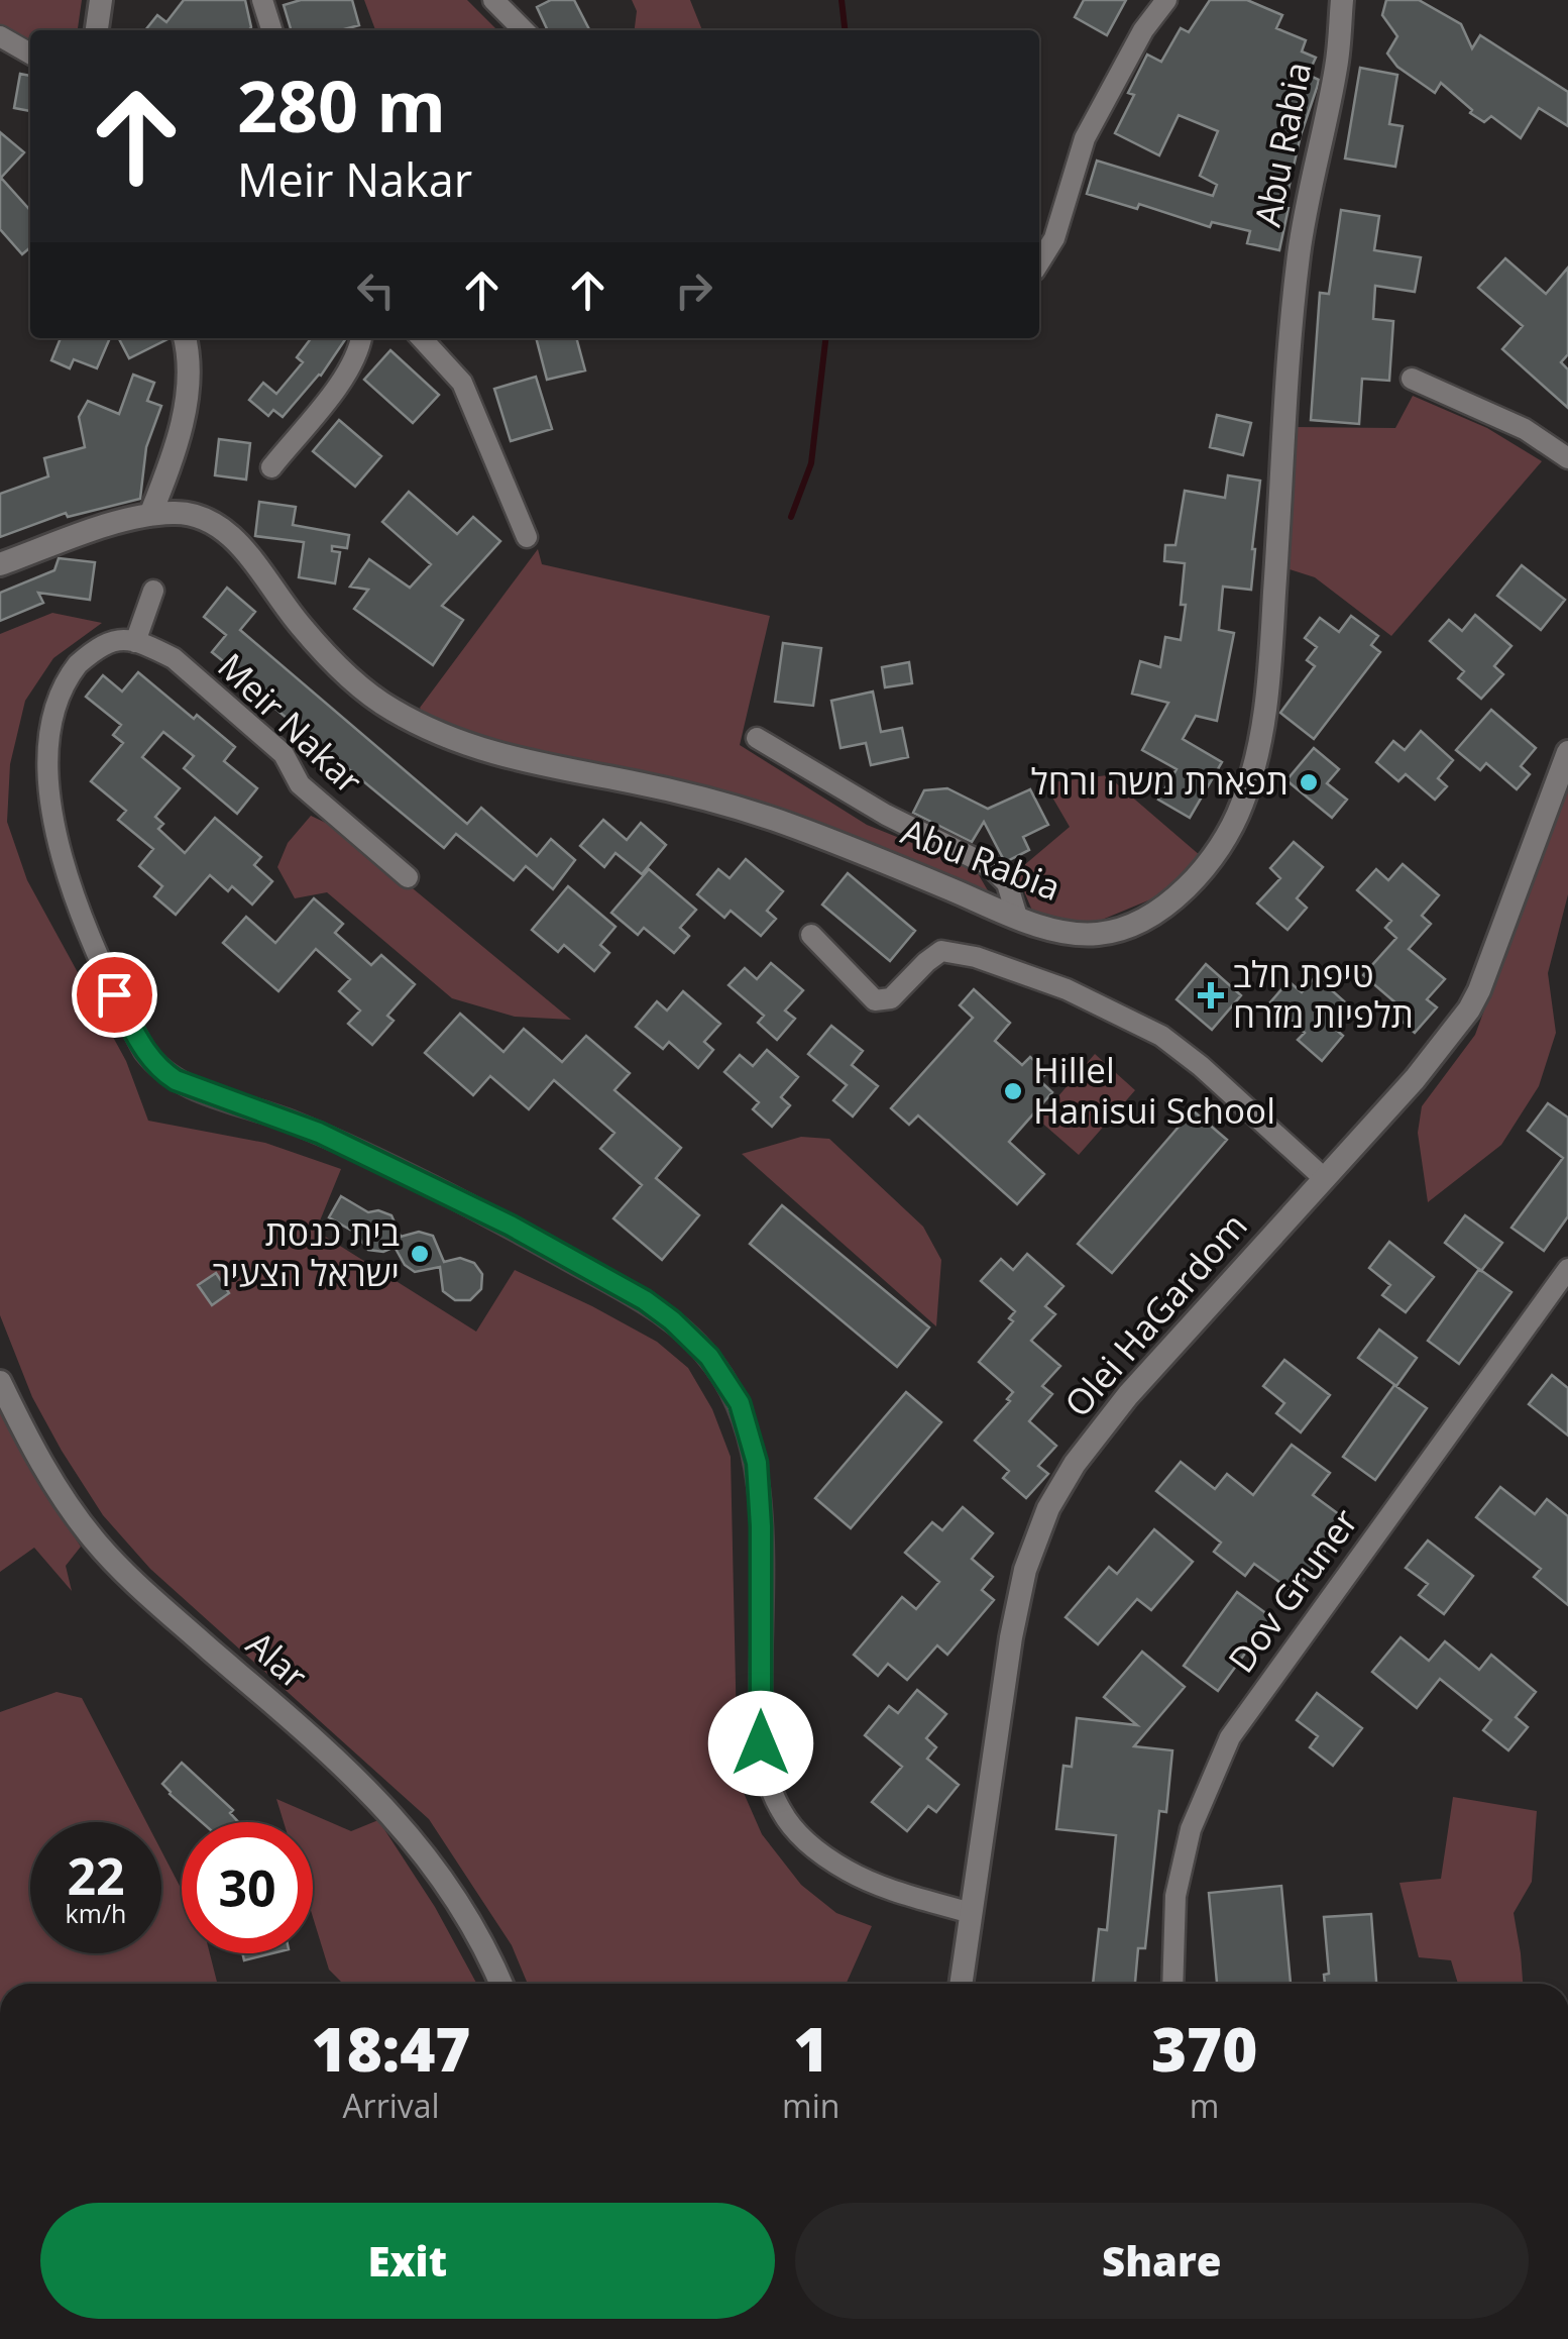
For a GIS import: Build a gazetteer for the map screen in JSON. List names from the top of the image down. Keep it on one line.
{"streets":{"street":["Abu Rabia","Meir Nakar","Olei HaGardom","Dov Gruner","Alar"]},"places":{"other":["תפארת משה ורחל","Hillel Hanisui School","בית כנסת ישראל הצעיר"],"health":["טיפת חלב תלפיות מזרח"]},"page":{"turn":["280 m","Meir Nakar"],"speed":"22 km/h","limit":"30","eta":["18:47","Arrival","1","min","370","m"],"buttons":["Exit","Share"]}}
